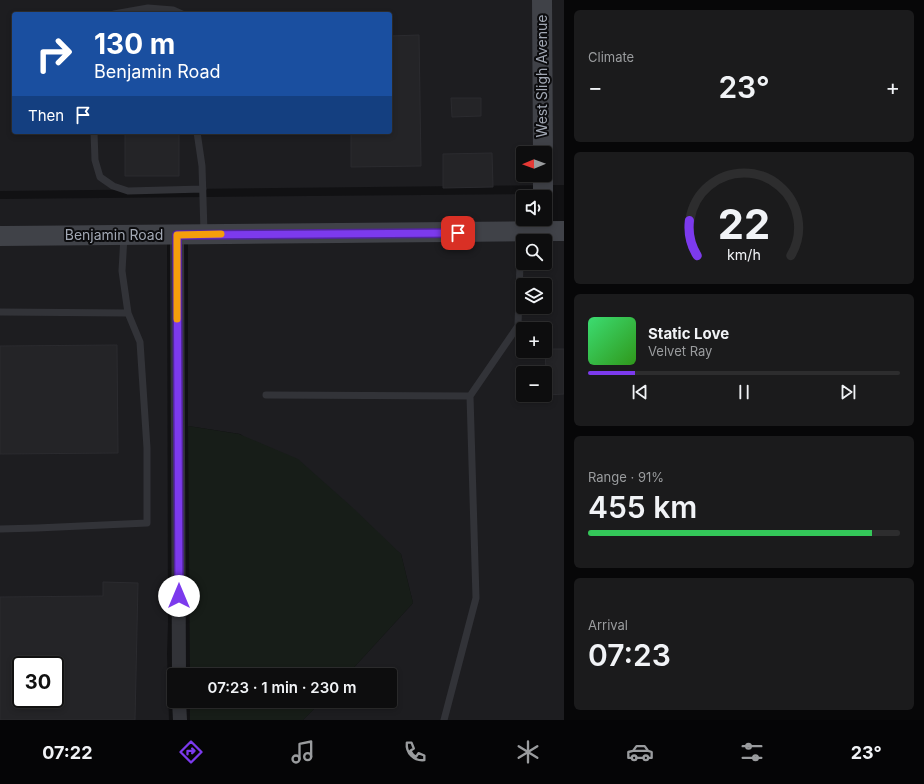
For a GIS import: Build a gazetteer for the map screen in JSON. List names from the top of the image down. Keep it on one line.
{"streets":{"street":["West Sligh Avenue","Benjamin Road"]},"north":"left","page":{"tile":["Climate",["Range · 91%","455 km"],["Arrival","07:23"]],"turn":["130 m","Benjamin Road"],"heat":["−","23°","+"],"then":"Then","map_buttons":["+","−"],"song":["Static Love","Velvet Ray"],"limit":"30","trip":"07:23 · 1 min · 230 m","tabs":["07:22","23°"],"gauge":["22","km/h"]}}
